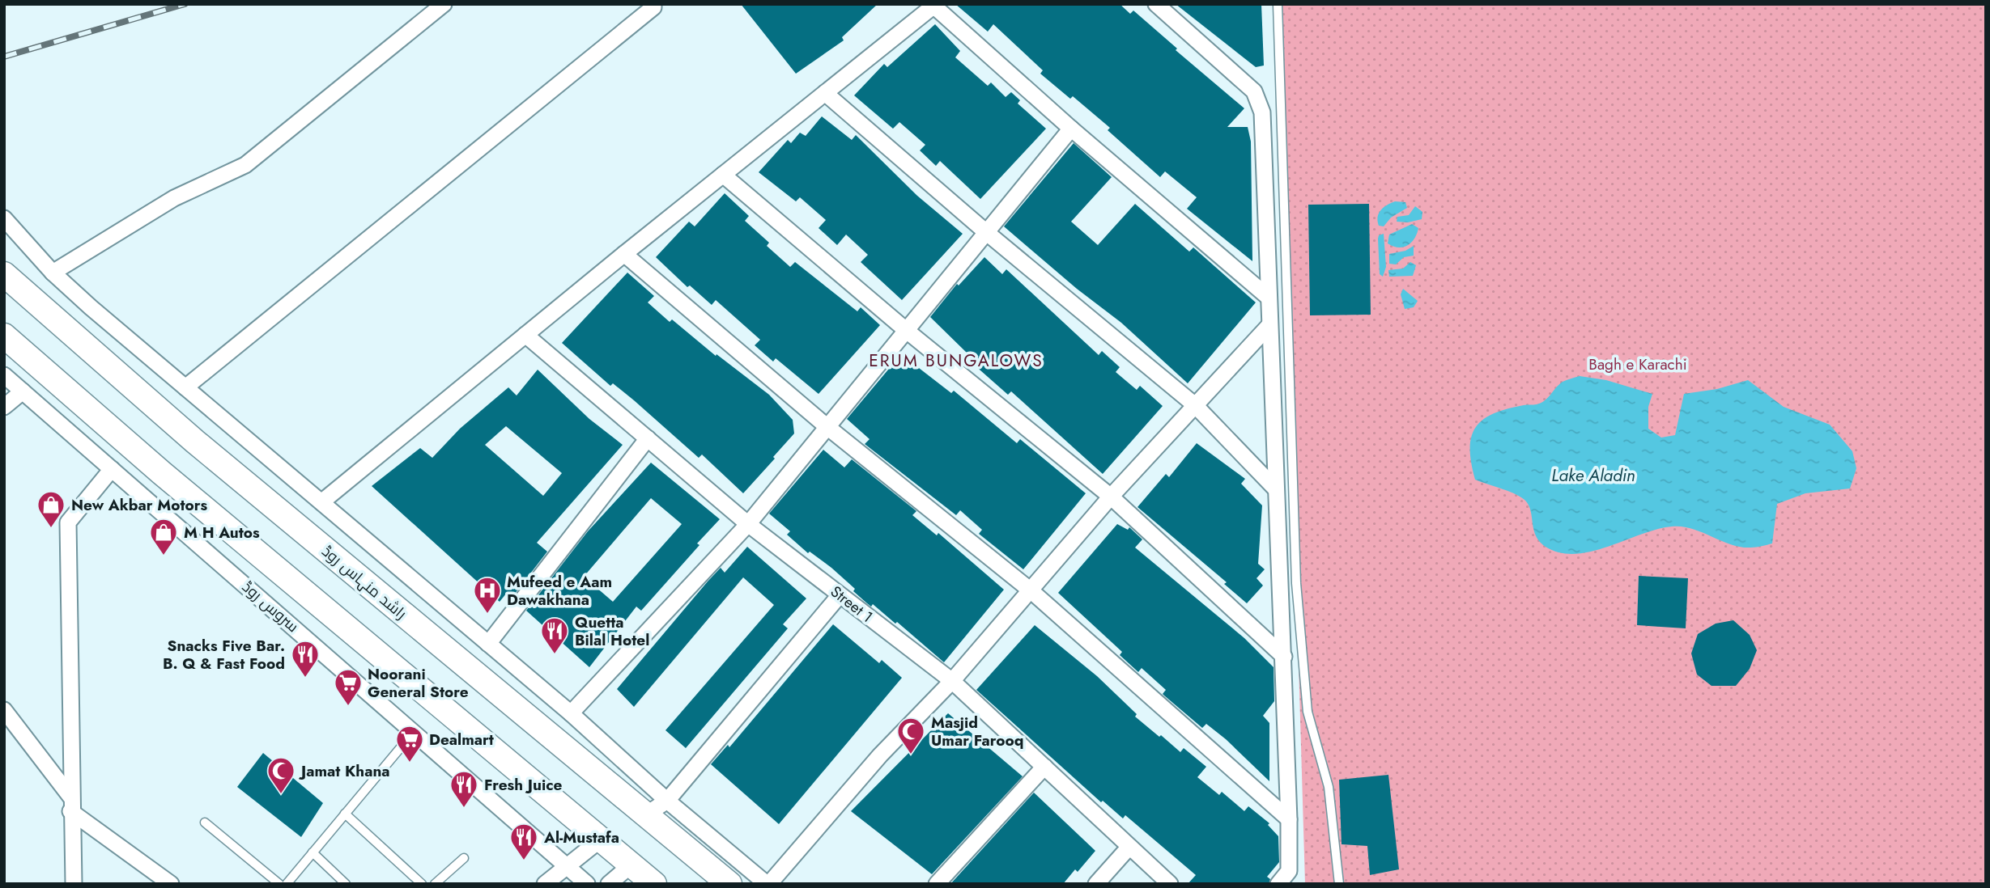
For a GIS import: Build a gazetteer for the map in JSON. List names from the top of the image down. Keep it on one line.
{"streets":{"main road":["راشد منہاس روڈ"],"street":["Street 1","سروس روڈ"]},"districts":["ERUM BUNGALOWS"],"water":["Lake Aladin"],"parks":["Bagh e Karachi"],"places":{"shop":["New Akbar Motors","M H Autos"],"hospital":["Mufeed e Aam Dawakhana"],"restaurant":["Quetta Bilal Hotel","Snacks Five Bar. B. Q & Fast Food","Fresh Juice","Al-Mustafa"],"supermarket":["Noorani General Store","Dealmart"],"mosque":["Masjid Umar Farooq","Jamat Khana"]}}
